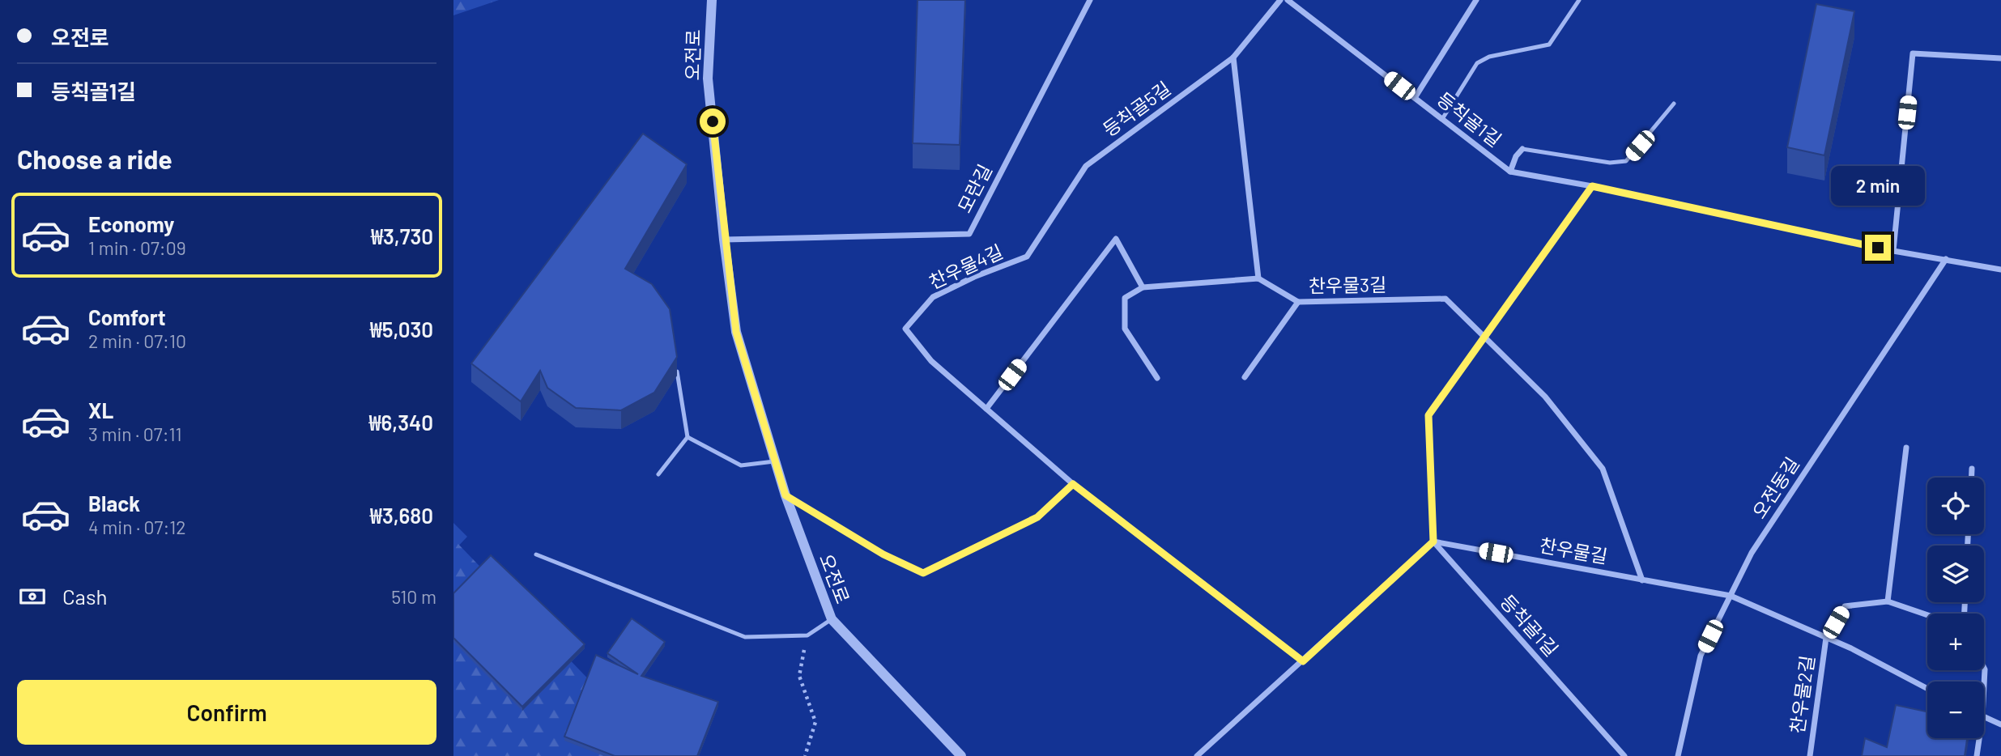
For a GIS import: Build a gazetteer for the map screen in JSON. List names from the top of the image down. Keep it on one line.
{"streets":{"street":["오전로","등칙골5길","등칙골1길","모란길","찬우물4길","찬우물3길","오전동길","찬우물길","찬우물2길"]},"crossings":[["오전로","모란길"],["등칙골5길","찬우물4길"],["등칙골1길","오전동길"],["등칙골1길","찬우물길"],["찬우물3길","찬우물길"],["오전동길","찬우물길"],["찬우물길","찬우물2길"]],"page":{"banner":["오전로","등칙골1길"],"heading":"Choose a ride","bubble":"2 min","list":[{"name":"Economy","note":"1 min · 07:09","value":"₩3,730"},{"name":"Comfort","note":"2 min · 07:10","value":"₩5,030"},{"name":"XL","note":"3 min · 07:11","value":"₩6,340"},{"name":"Black","note":"4 min · 07:12","value":"₩3,680"}],"map_buttons":["+","−"],"pay":["Cash","510 m"],"buttons":"Confirm"}}
